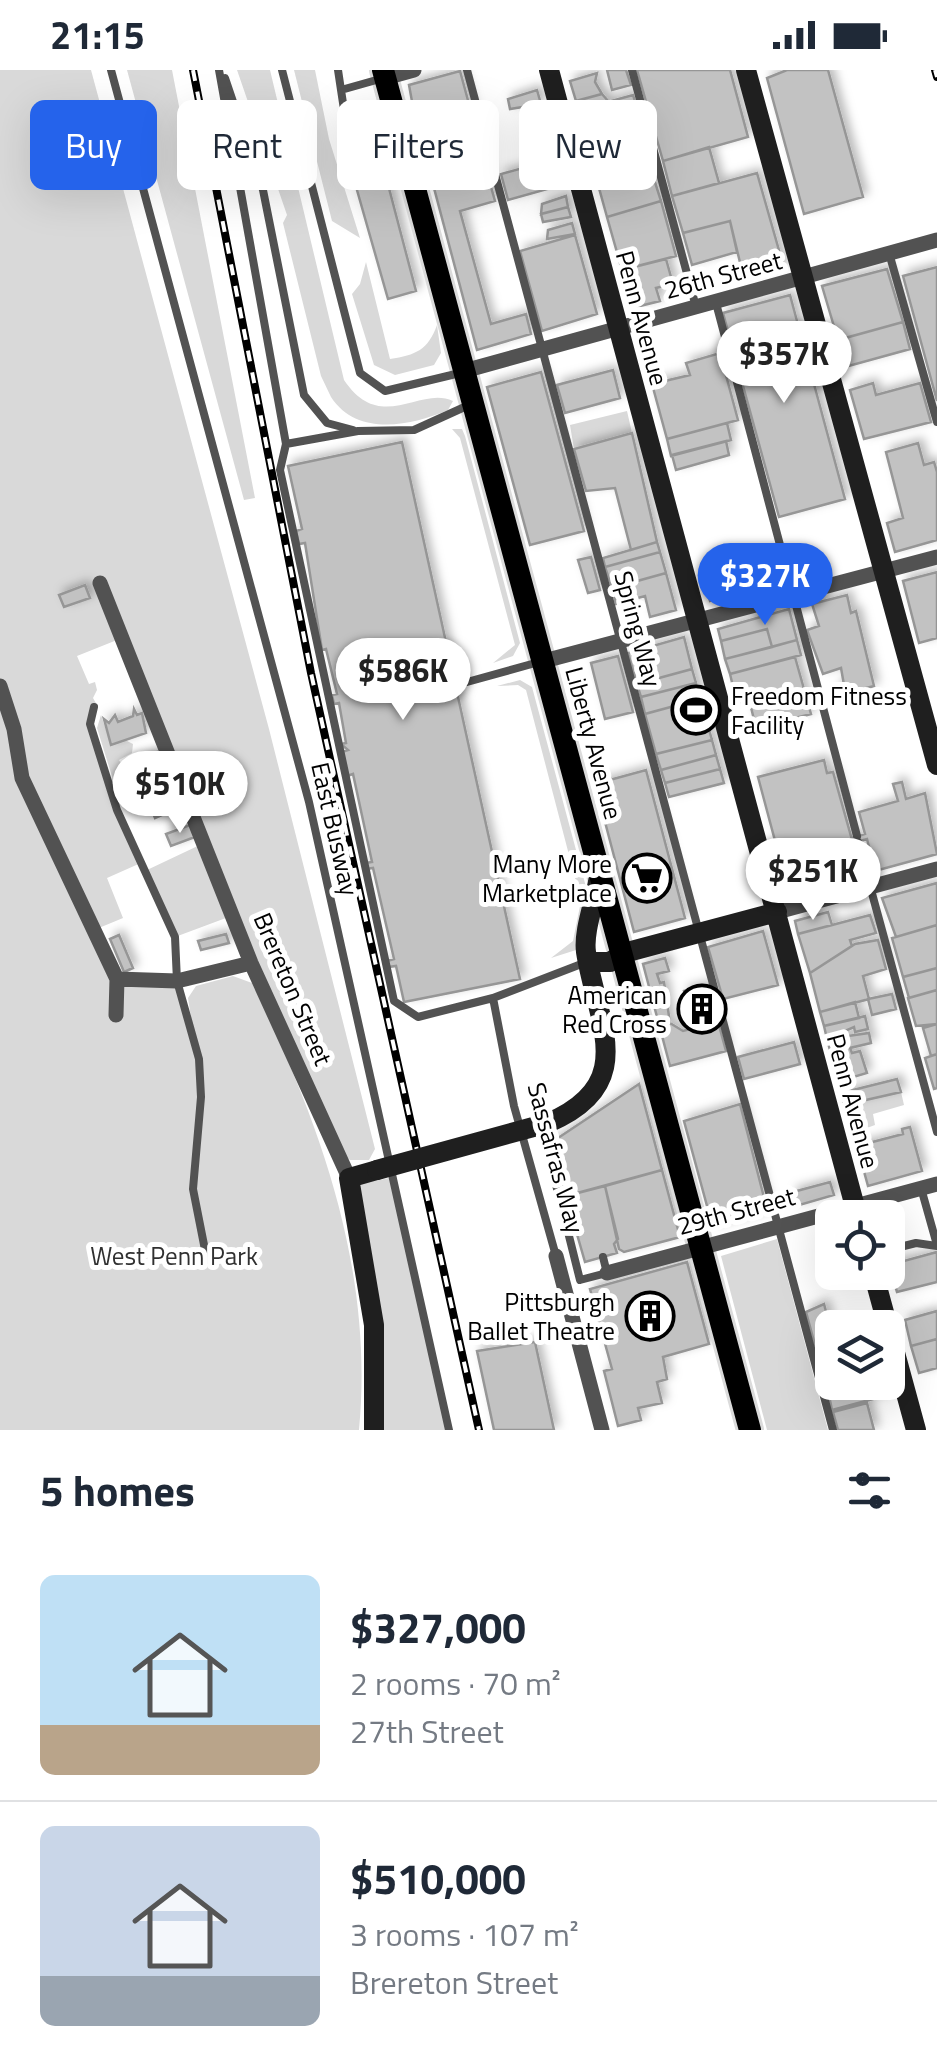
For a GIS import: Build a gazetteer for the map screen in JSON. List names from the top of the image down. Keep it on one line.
{"streets":{"main road":["Liberty Avenue"],"street":["26th Street","Penn Avenue","Brereton Street","Sassafras Way","29th Street"],"lane":["Spring Way","East Busway"]},"crossings":[["26th Street","Penn Avenue"],["26th Street","Spring Way"],["26th Street","Liberty Avenue"],["Spring Way","29th Street"],["Liberty Avenue","29th Street"]],"parks":["West Penn Park"],"places":{"sports":["Freedom Fitness Facility"],"supermarket":["Many More Marketplace"],"building":["American Red Cross","Pittsburgh Ballet Theatre"]},"page":{"status":"21:15","chip":["Buy","Rent","Filters","New"],"price":["$357K","$327K","$586K","$510K","$251K"],"heading":"5 homes","list":[{"name":"$327,000","note":"2 rooms · 70 m² · 27th Street"},{"name":"$510,000","note":"3 rooms · 107 m² · Brereton Street"}]}}
